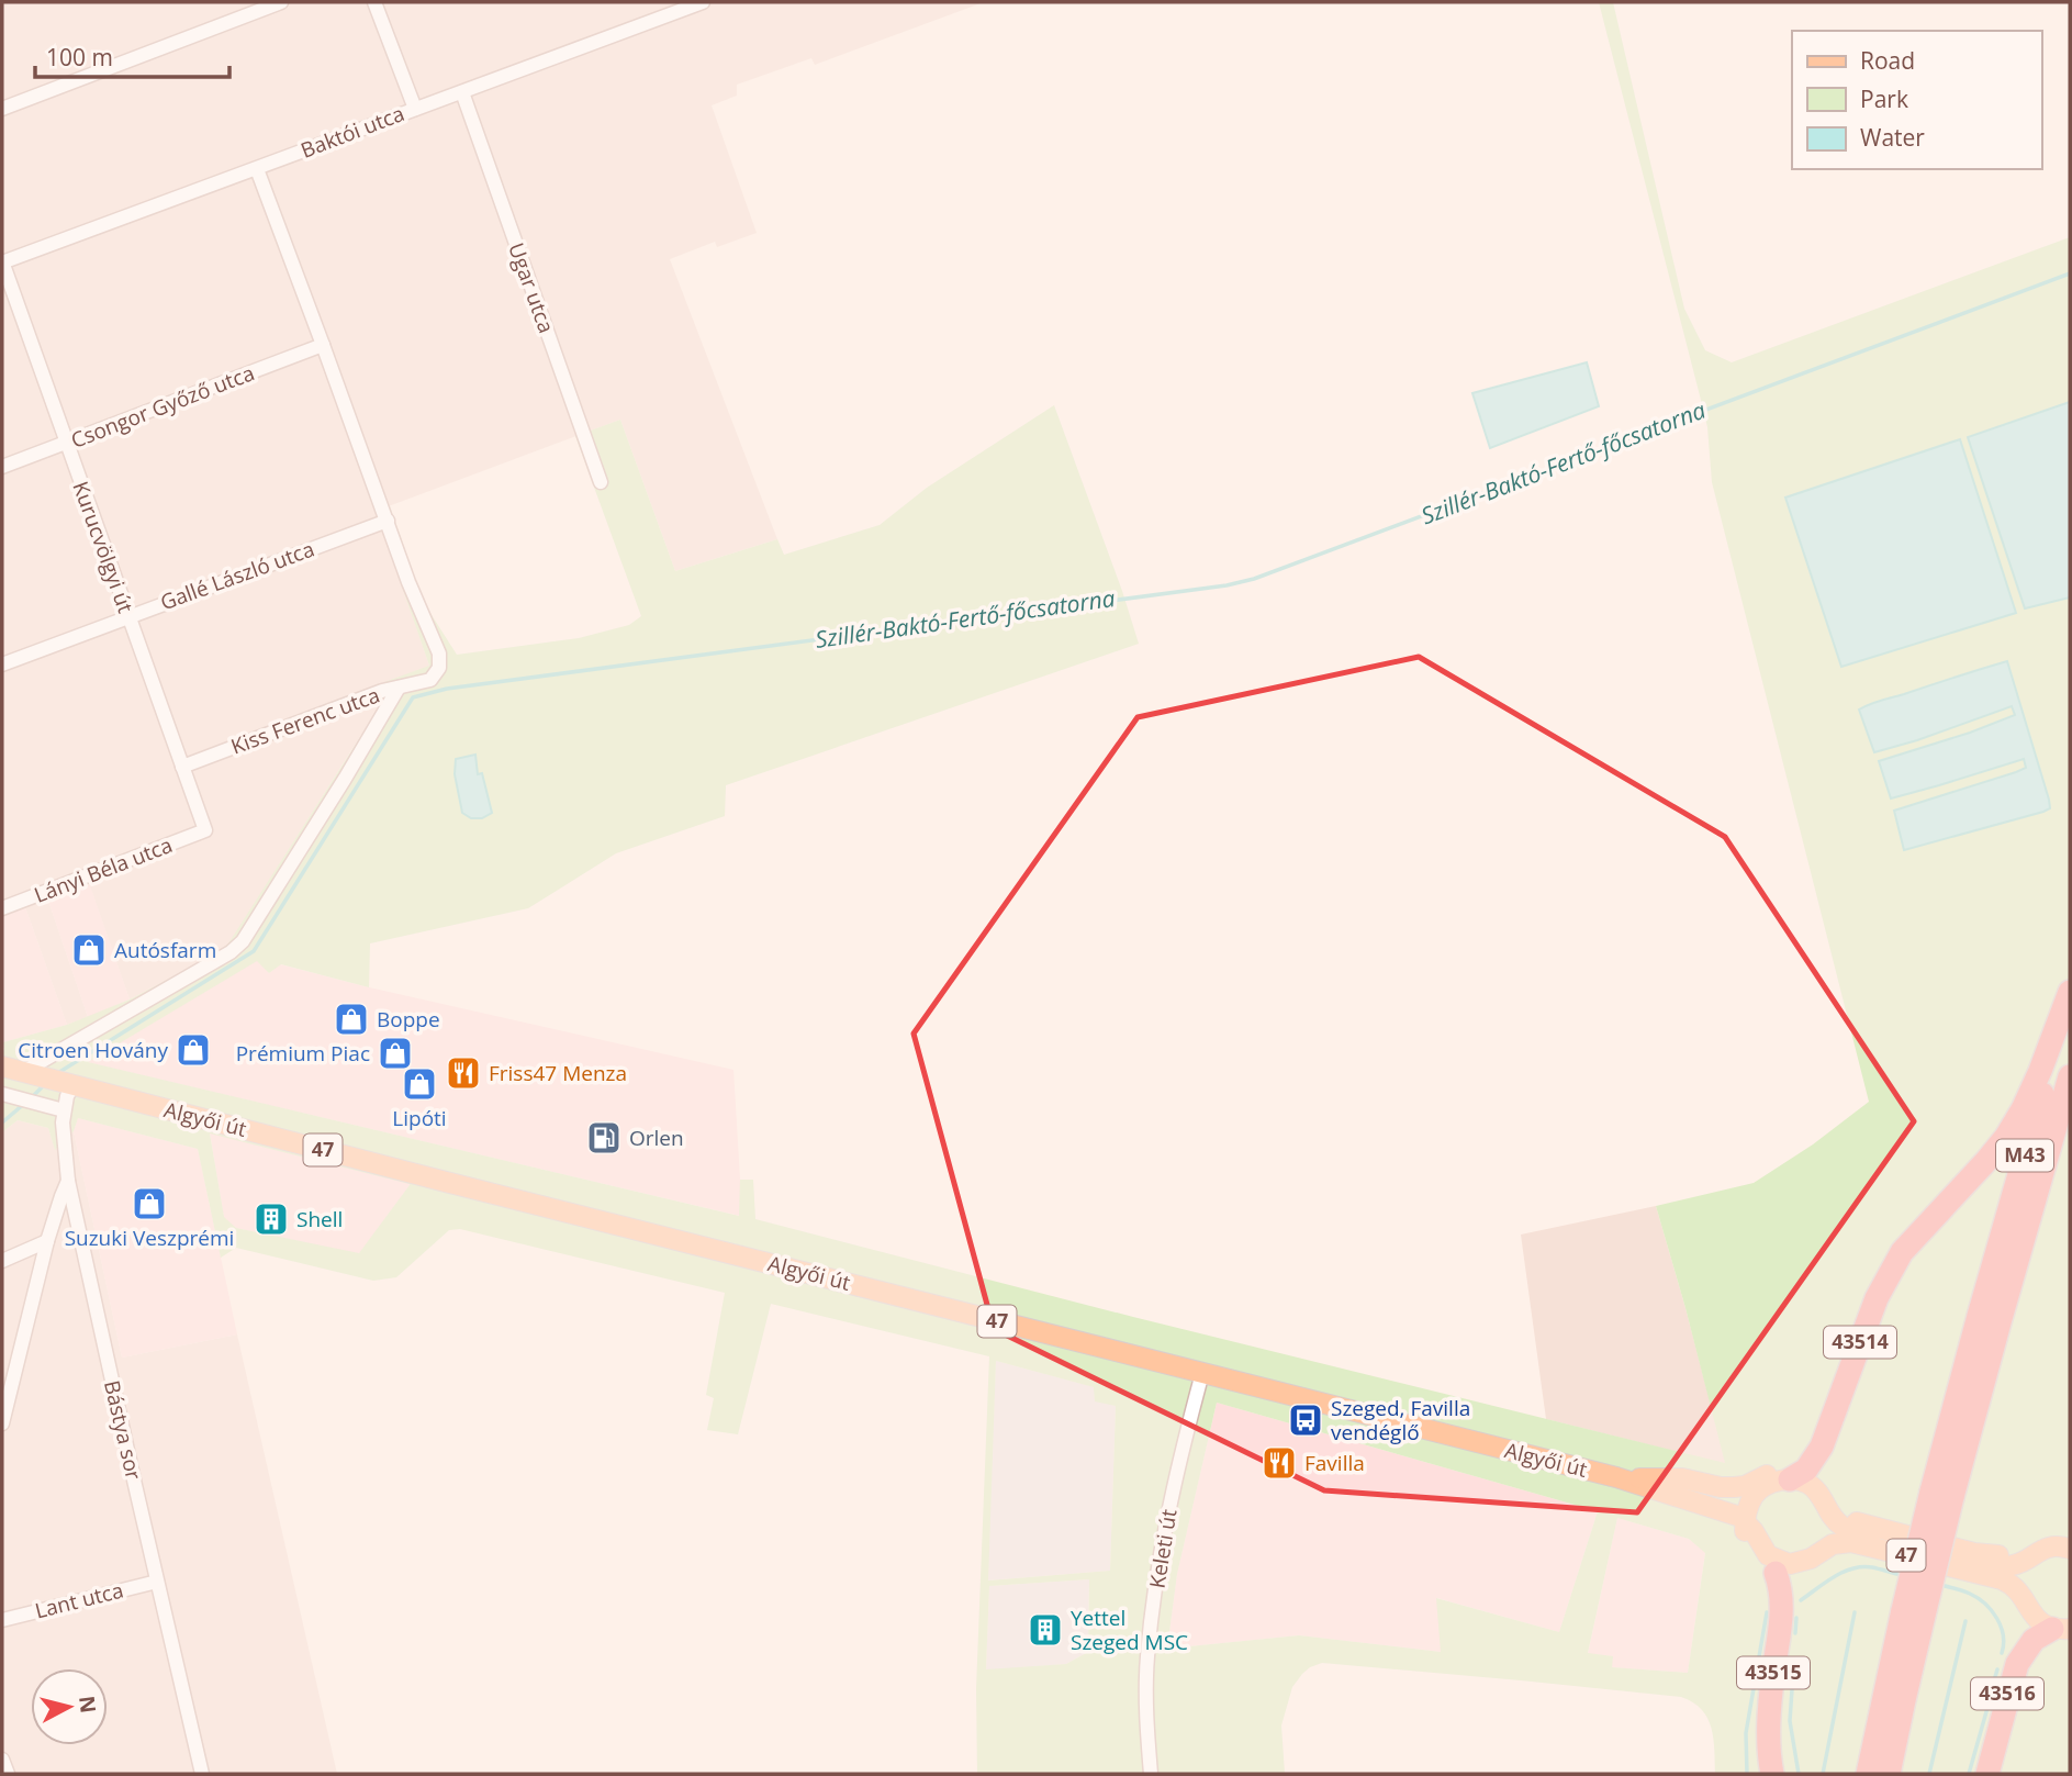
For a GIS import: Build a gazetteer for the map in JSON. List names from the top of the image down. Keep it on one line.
{"streets":{"highway":["M43","43514","43515","43516"],"main road":["Algyői út","47"],"street":["Baktói utca","Ugar utca","Csongor Győző utca","Kurucvölgyi út","Gallé László utca","Kiss Ferenc utca","Lányi Béla utca","Bástya sor","Keleti út","Lant utca"]},"crossings":[["Baktói utca","Ugar utca"],["Baktói utca","Kurucvölgyi út"],["Csongor Győző utca","Kurucvölgyi út"],["Kurucvölgyi út","Gallé László utca"],["Kurucvölgyi út","Kiss Ferenc utca"],["Kurucvölgyi út","Lányi Béla utca"],["Gallé László utca","Kiss Ferenc utca"],["Algyői út","47"],["Algyői út","Bástya sor"],["Algyői út","Keleti út"],["47","43514"],["47","43515"],["47","43516"],["M43","43514"],["Bástya sor","Lant utca"]],"water":["Szillér-Baktó-Fertő-főcsatorna"],"places":{"shop":["Autósfarm","Boppe","Citroen Hovány","Prémium Piac","Lipóti","Suzuki Veszprémi"],"restaurant":["Friss47 Menza","Favilla"],"fuel station":["Orlen"],"building":["Shell","Yettel Szeged MSC"],"bus stop":["Szeged, Favilla vendéglő"]},"legend":["Road","Park","Water"],"scale_bar":"100 m","north":"right"}
